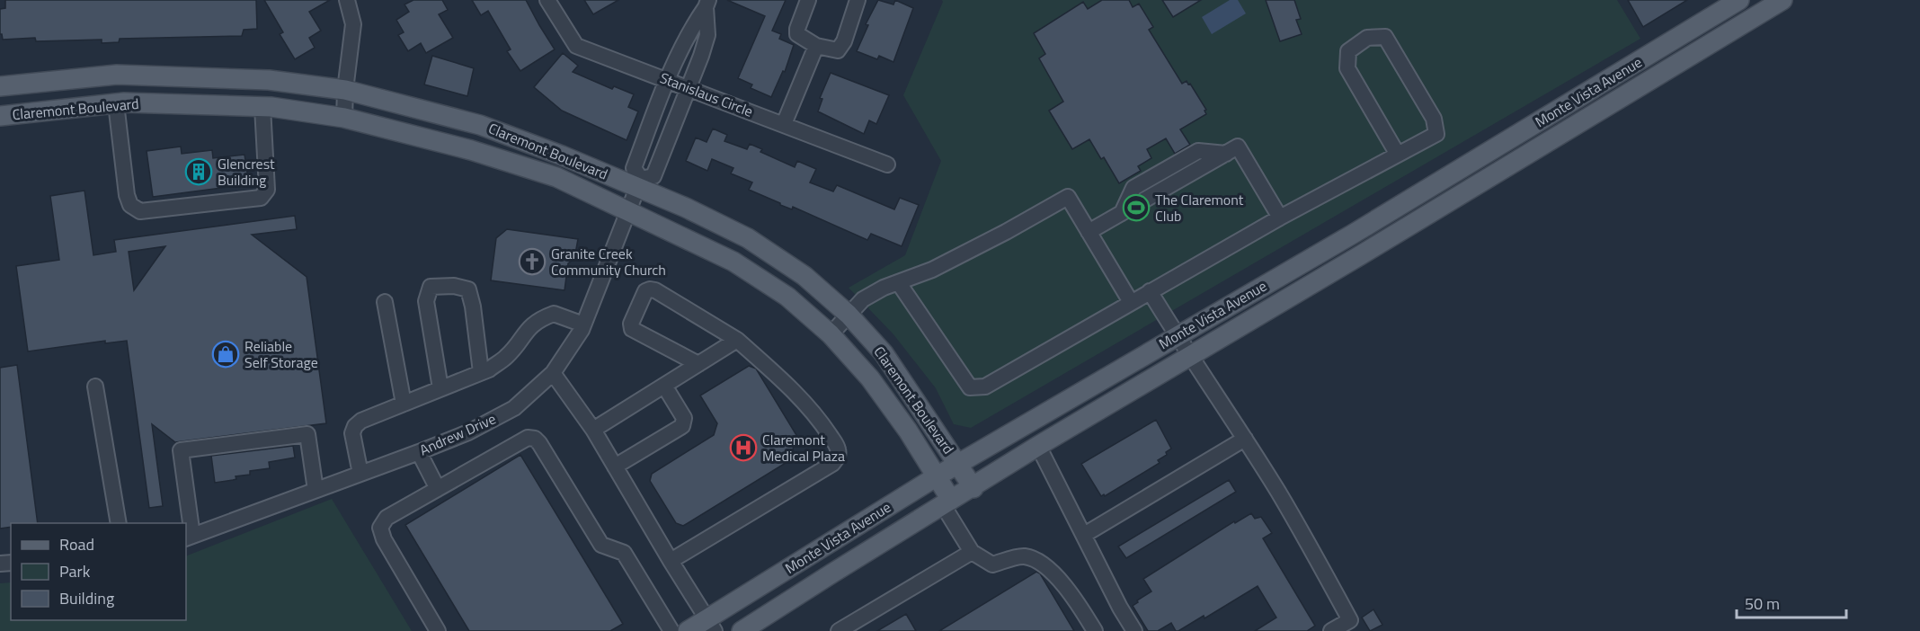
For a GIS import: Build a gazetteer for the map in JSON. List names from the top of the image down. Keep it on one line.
{"streets":{"main road":["Monte Vista Avenue","Claremont Boulevard"],"street":["Stanislaus Circle","Andrew Drive"]},"crossings":[["Monte Vista Avenue","Claremont Boulevard"],["Claremont Boulevard","Andrew Drive"]],"places":{"building":["Glencrest Building"],"sports":["The Claremont Club"],"church":["Granite Creek Community Church"],"shop":["Reliable Self Storage"],"hospital":["Claremont Medical Plaza"]},"legend":["Road","Park","Building"],"scale_bar":"50 m"}
